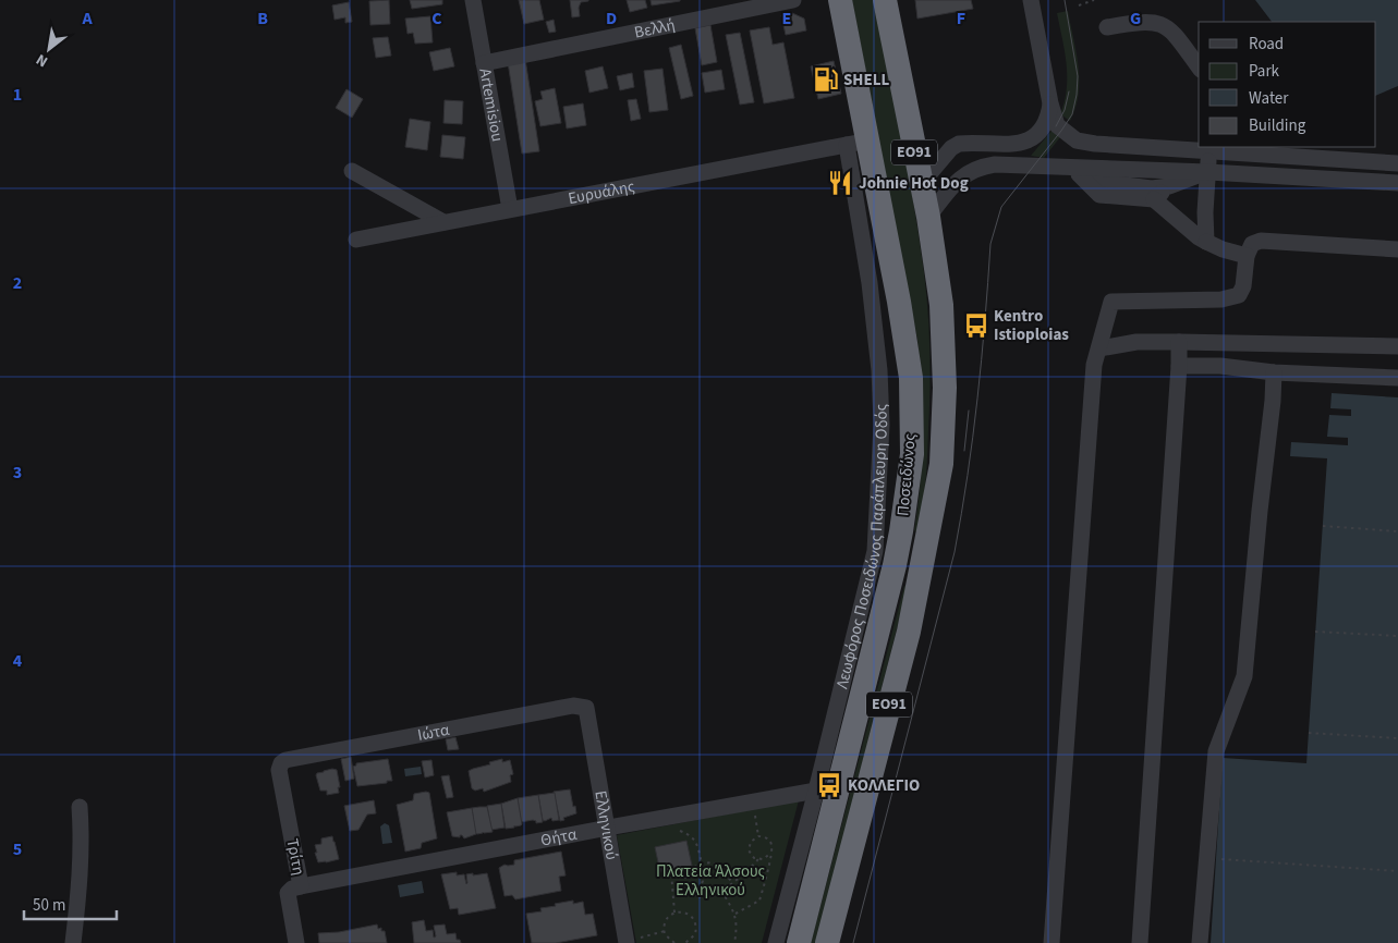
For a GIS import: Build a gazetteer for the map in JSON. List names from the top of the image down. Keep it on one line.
{"streets":{"highway":["ΕΟ91","Ποσειδώνος"],"street":["Βελλή","Artemisiou","Ευρυάλης","Λεωφόρος Ποσειδώνος Παράπλευρη Οδός","Ιώτα","Ελληνικού","Θήτα","Τρίτη"]},"crossings":[["Βελλή","Artemisiou"],["Artemisiou","Ευρυάλης"],["Ευρυάλης","Ποσειδώνος"],["Ποσειδώνος","Λεωφόρος Ποσειδώνος Παράπλευρη Οδός"],["Λεωφόρος Ποσειδώνος Παράπλευρη Οδός","Θήτα"],["Ιώτα","Ελληνικού"],["Ιώτα","Τρίτη"],["Ελληνικού","Θήτα"],["Θήτα","Τρίτη"]],"parks":["Πλατεία Άλσους Ελληνικού"],"places":{"fuel station":["SHELL"],"restaurant":["Johnie Hot Dog"],"bus stop":["Kentro Istioploias","ΚΟΛΛΕΓΙΟ"]},"legend":["Road","Park","Water","Building"],"scale_bar":"50 m","north":"bottom left","grid":{"columns":["A","B","C","D","E","F","G"],"rows":["1","2","3","4","5"]}}
